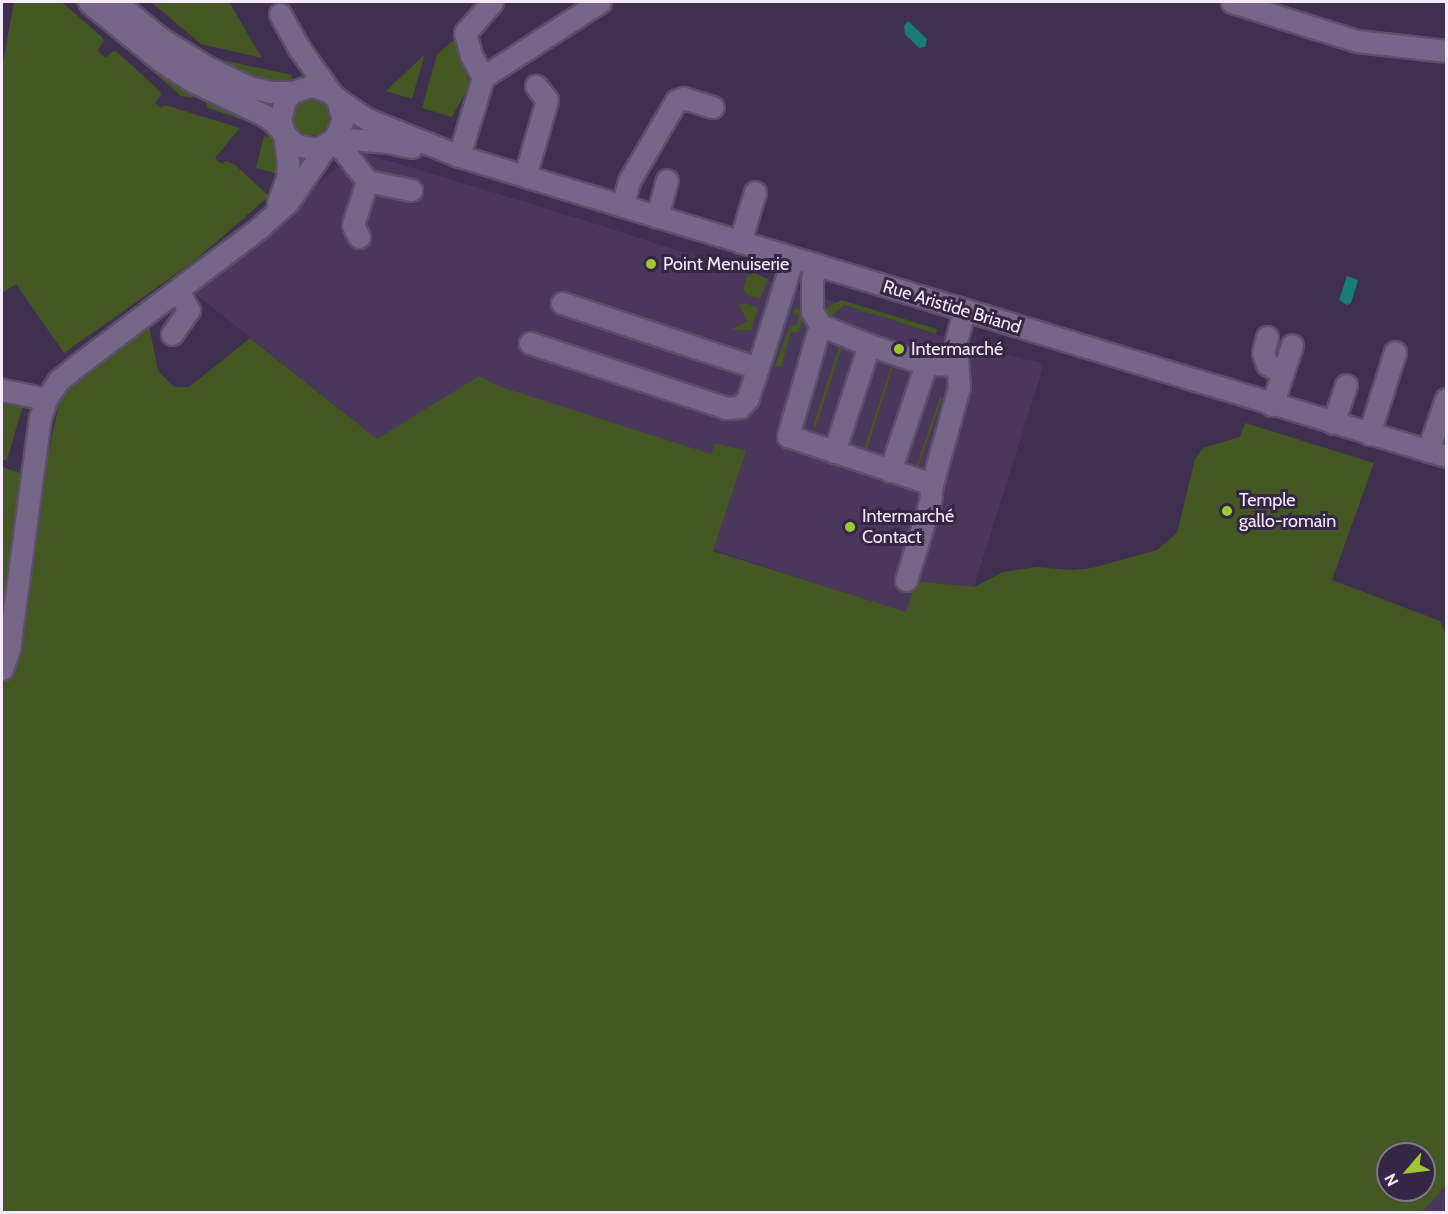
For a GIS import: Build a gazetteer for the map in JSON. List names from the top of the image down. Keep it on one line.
{"streets":{"street":["Rue Aristide Briand"]},"places":["Point Menuiserie","Intermarché","Temple gallo-romain","Intermarché Contact"],"north":"bottom left"}
